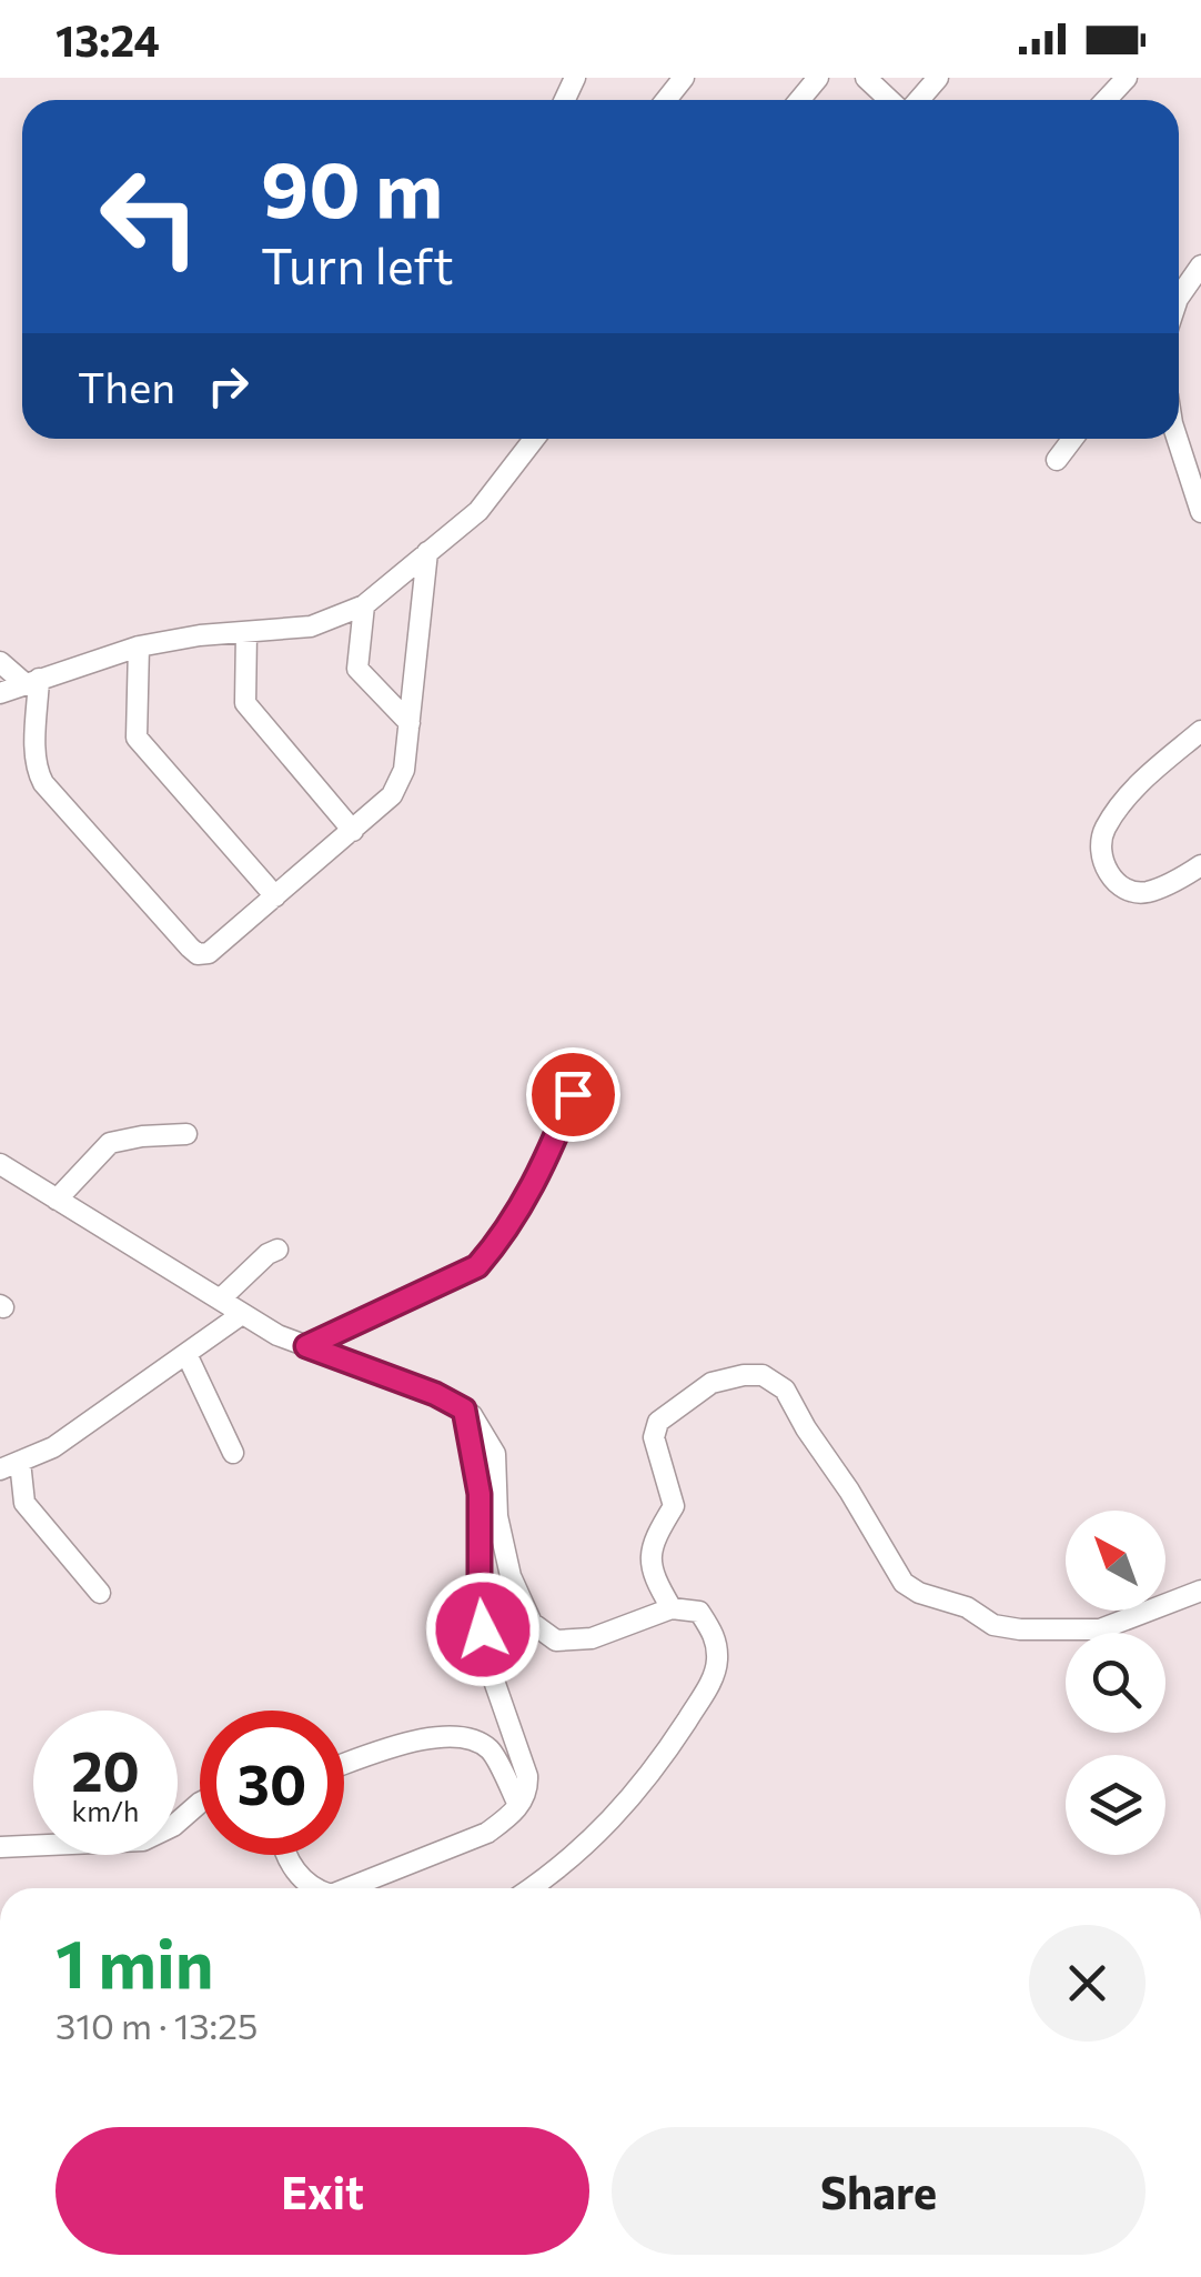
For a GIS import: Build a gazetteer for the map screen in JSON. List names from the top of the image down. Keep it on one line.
{"north":"top left","page":{"status":"13:24","turn":["90 m","Turn left"],"then":"Then","speed":"20 km/h","limit":"30","heading":["1 min","310 m · 13:25"],"buttons":["Exit","Share"]}}
